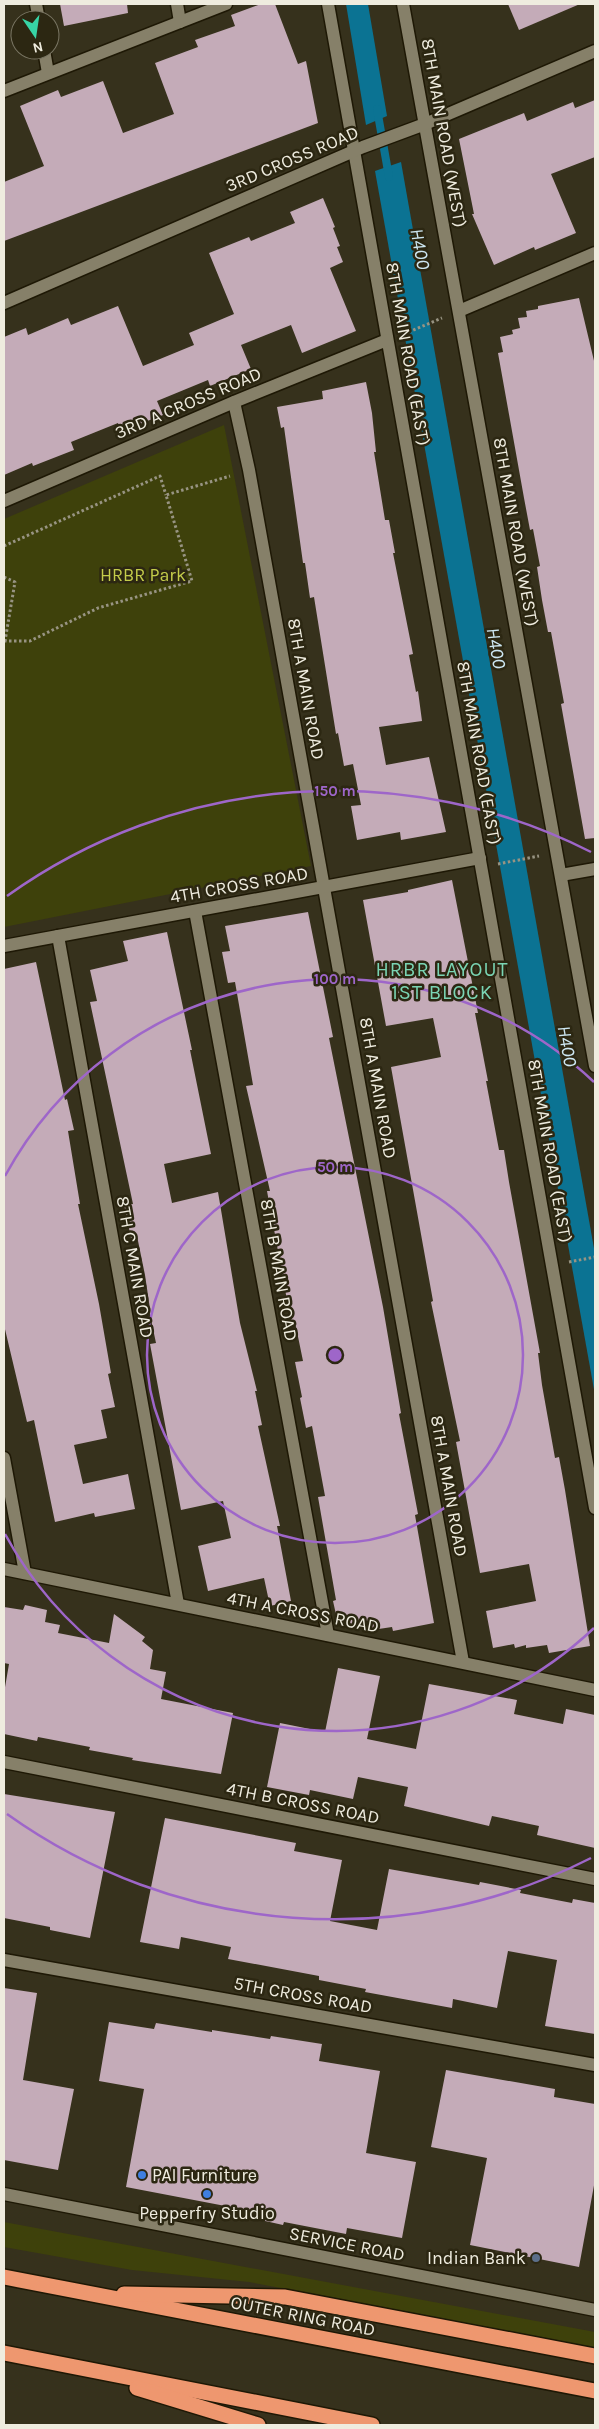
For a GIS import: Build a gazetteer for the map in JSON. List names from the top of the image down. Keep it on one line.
{"streets":{"highway":["OUTER RING ROAD"],"street":["8TH MAIN ROAD (WEST)","3RD CROSS ROAD","8TH MAIN ROAD (EAST)","3RD A CROSS ROAD","8TH A MAIN ROAD","4TH CROSS ROAD","8TH C MAIN ROAD","8TH B MAIN ROAD","4TH A CROSS ROAD","4TH B CROSS ROAD","5TH CROSS ROAD","SERVICE ROAD"]},"crossings":[["8TH MAIN ROAD (WEST)","3RD CROSS ROAD"],["3RD CROSS ROAD","8TH MAIN ROAD (EAST)"],["8TH MAIN ROAD (EAST)","3RD A CROSS ROAD"],["8TH MAIN ROAD (EAST)","4TH CROSS ROAD"],["3RD A CROSS ROAD","8TH A MAIN ROAD"],["8TH A MAIN ROAD","4TH CROSS ROAD"],["8TH A MAIN ROAD","4TH A CROSS ROAD"],["4TH CROSS ROAD","8TH C MAIN ROAD"],["4TH CROSS ROAD","8TH B MAIN ROAD"],["8TH C MAIN ROAD","4TH A CROSS ROAD"],["8TH B MAIN ROAD","4TH A CROSS ROAD"]],"districts":["HRBR LAYOUT 1ST BLOCK"],"water":["H400"],"parks":["HRBR Park"],"places":["PAI Furniture","Pepperfry Studio","Indian Bank"],"north":"bottom","rings":["150 m","100 m","50 m"]}
